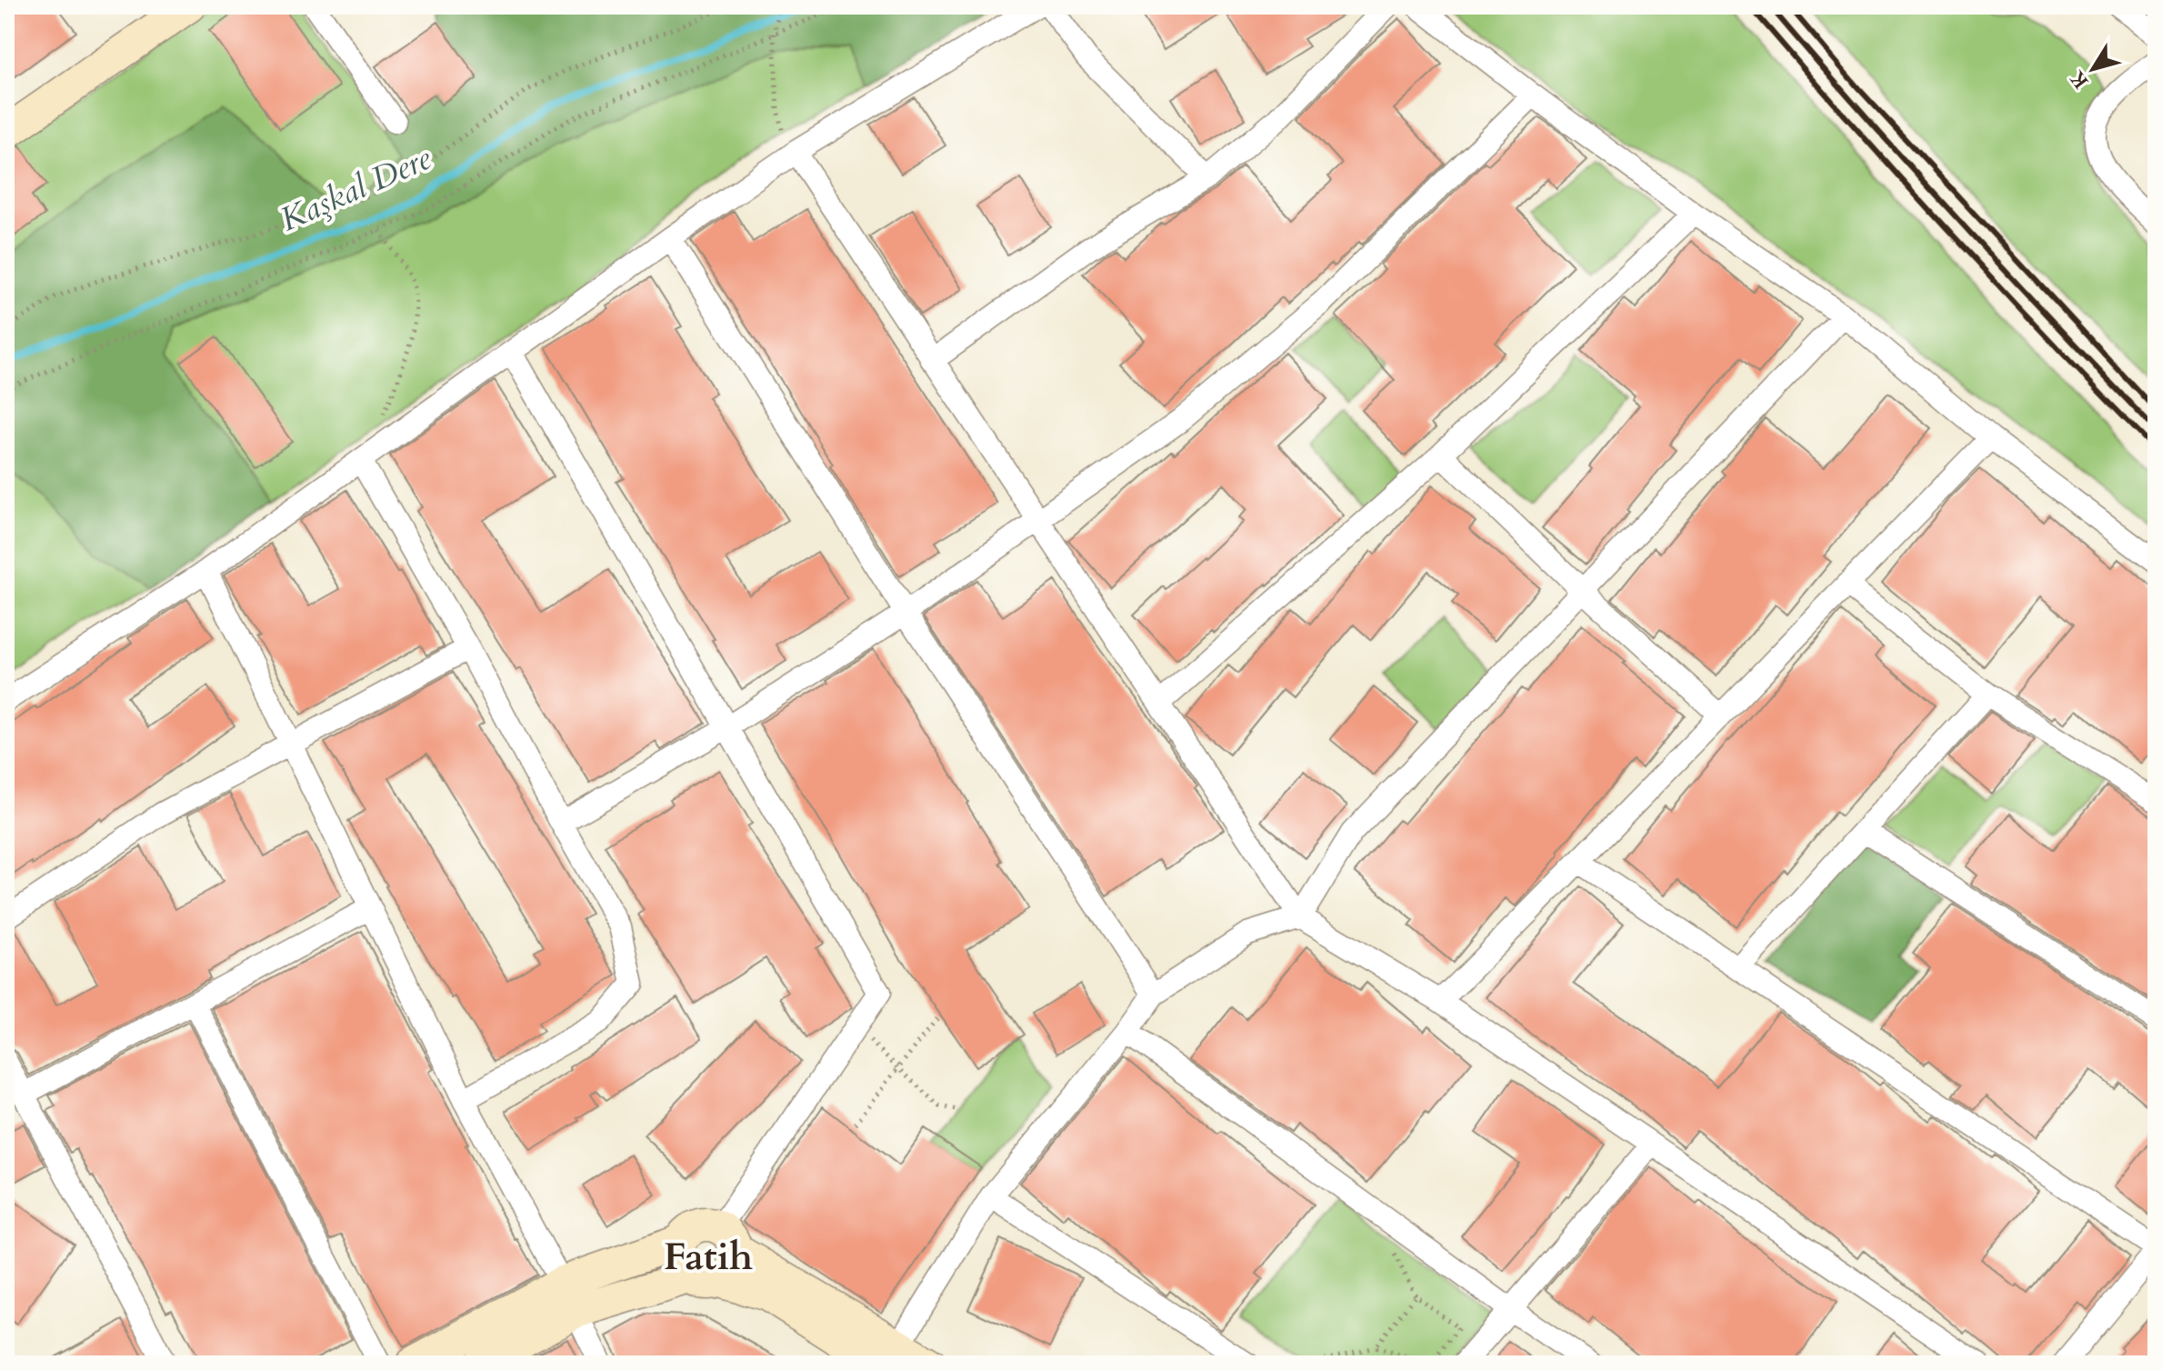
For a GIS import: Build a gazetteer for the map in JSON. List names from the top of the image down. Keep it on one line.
{"districts":["Fatih"],"water":["Kaşkal Dere"],"north":"bottom left"}
